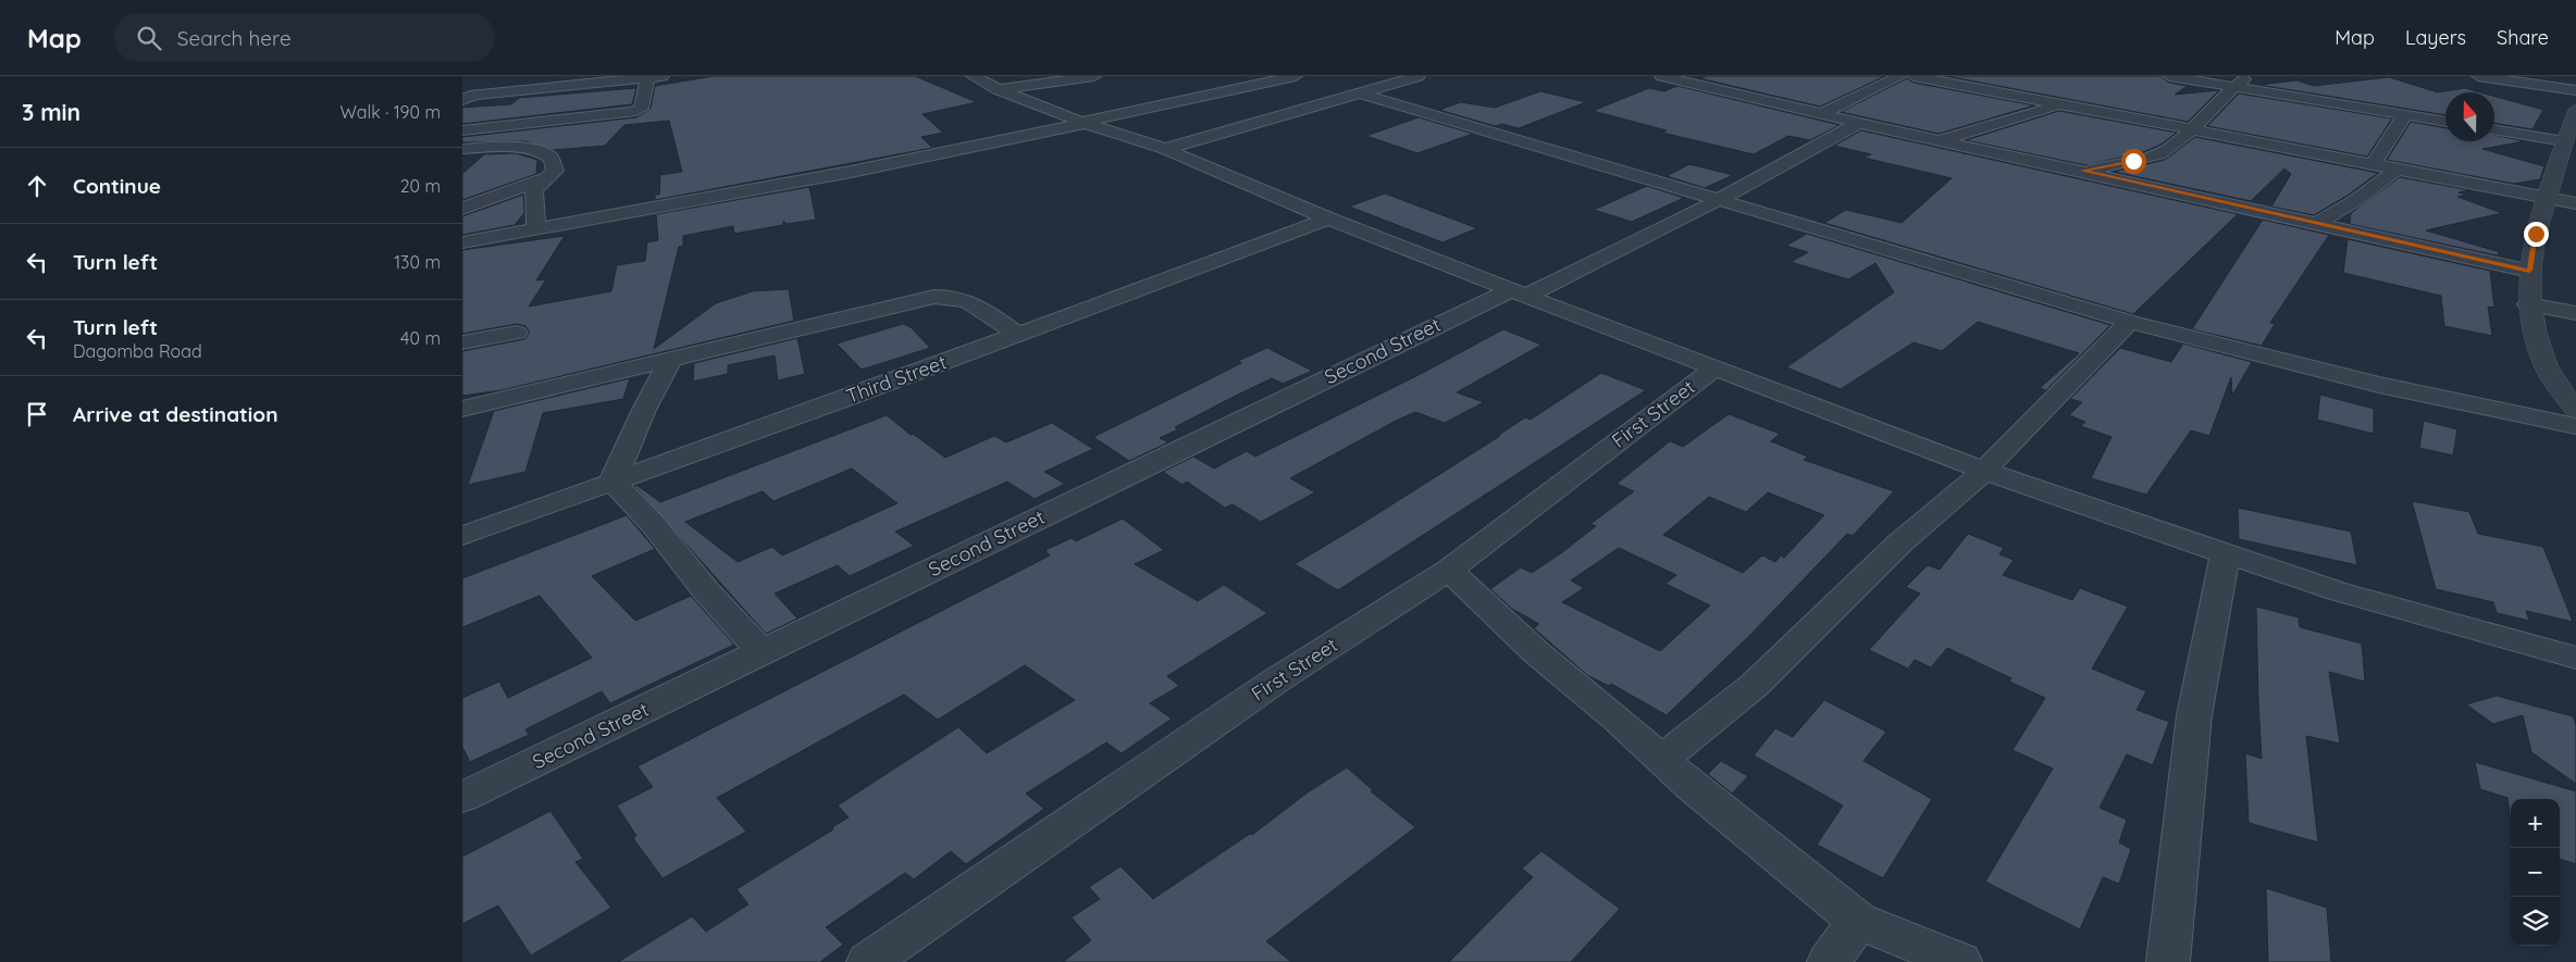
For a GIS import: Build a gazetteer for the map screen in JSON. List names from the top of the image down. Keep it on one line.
{"streets":{"street":["Second Street","Third Street","First Street"]},"north":"top","page":{"header":"Map","search":"Search here","nav":["Map","Layers","Share"],"heading":["3 min","Walk · 190 m"],"list":[["Continue","20 m"],["Turn left","130 m"],["Turn left","Dagomba Road","40 m"],"Arrive at destination"],"map_buttons":["+","−"]}}
